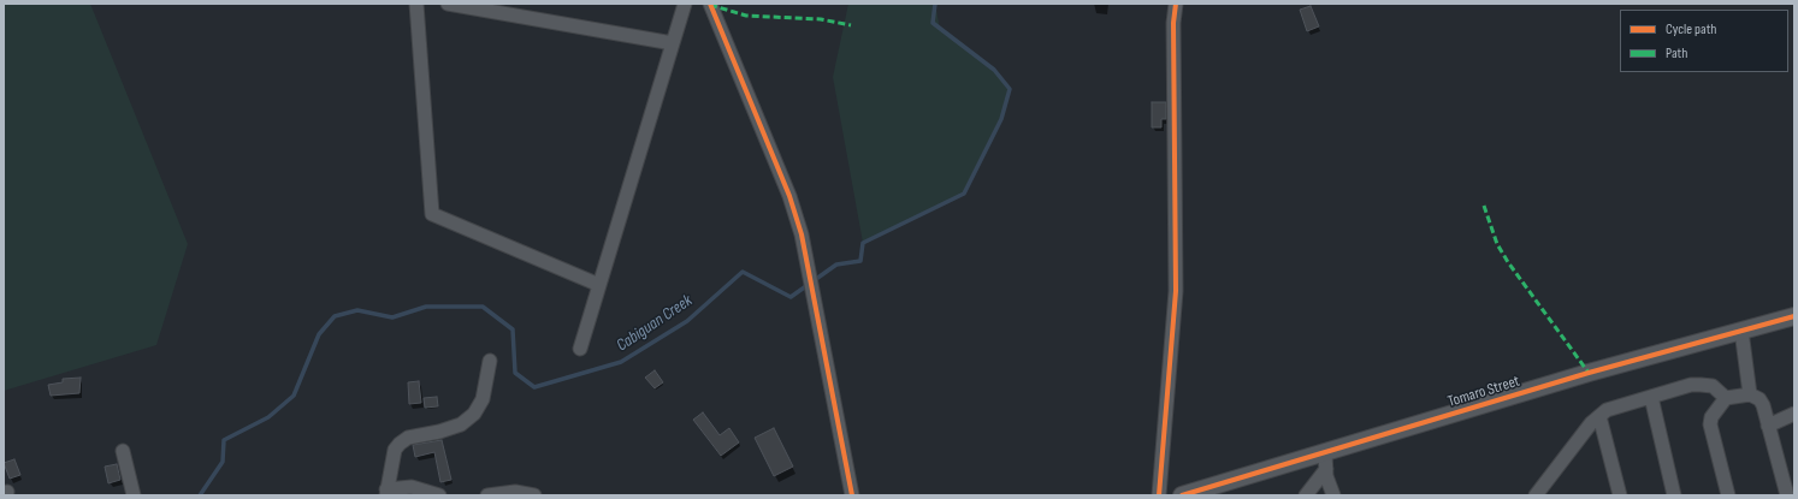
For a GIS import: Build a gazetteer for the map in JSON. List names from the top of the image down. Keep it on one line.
{"streets":{"street":["Tomaro Street"]},"water":["Cabiguan Creek"],"legend":["Cycle path","Path"]}
